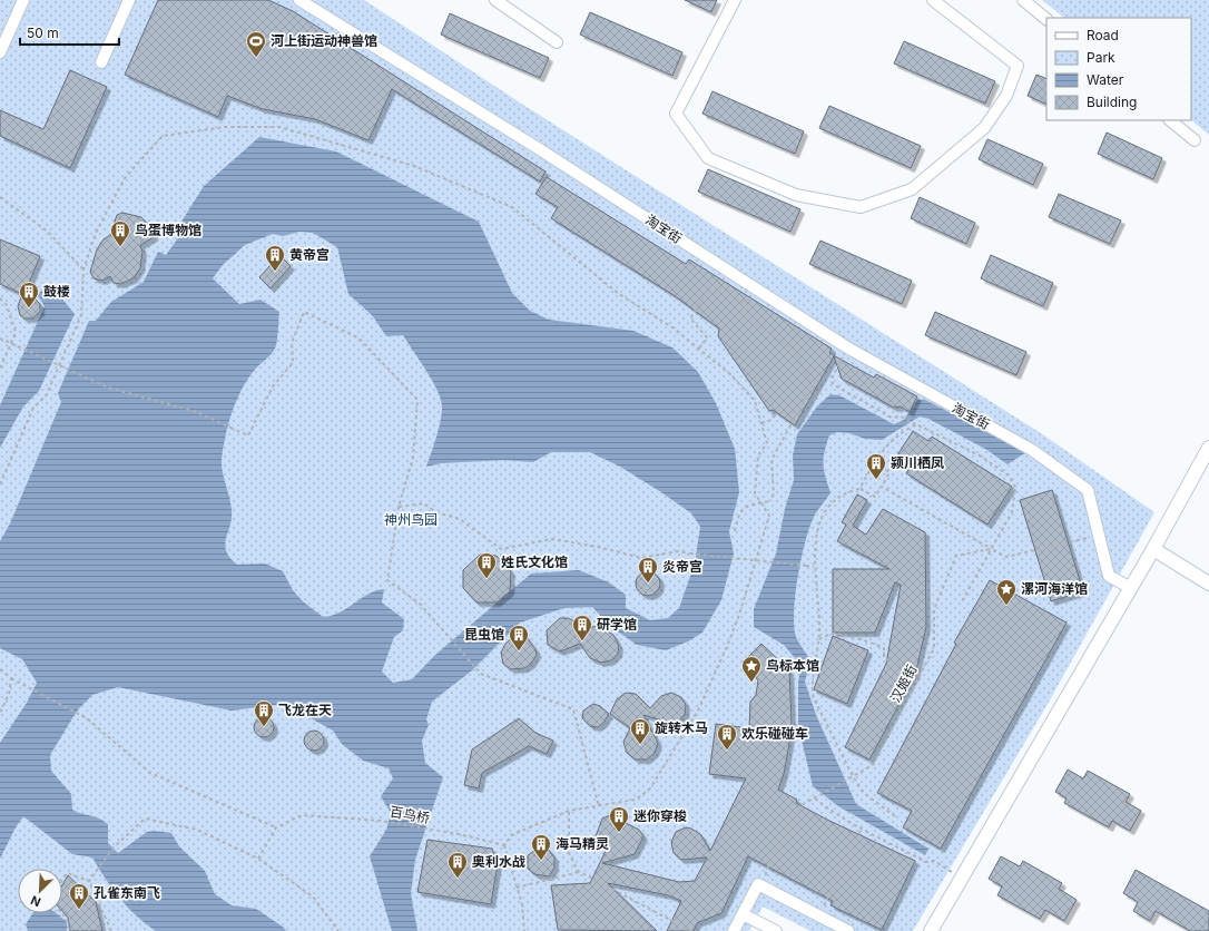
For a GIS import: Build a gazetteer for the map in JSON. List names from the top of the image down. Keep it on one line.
{"streets":{"street":["淘宝街"],"path":["汉姬街","百鸟桥"]},"parks":["神州鸟园"],"places":{"sports":["河上街运动神兽馆"],"building":["鸟蛋博物馆","黄帝宫","鼓楼","颍川栖凤","姓氏文化馆","炎帝宫","研学馆","昆虫馆","飞龙在天","旋转木马","欢乐碰碰车","迷你穿梭","海马精灵","奥利水战","孔雀东南飞"],"place":["漯河海洋馆","鸟标本馆"]},"legend":["Road","Park","Water","Building"],"scale_bar":"50 m","north":"bottom left"}
